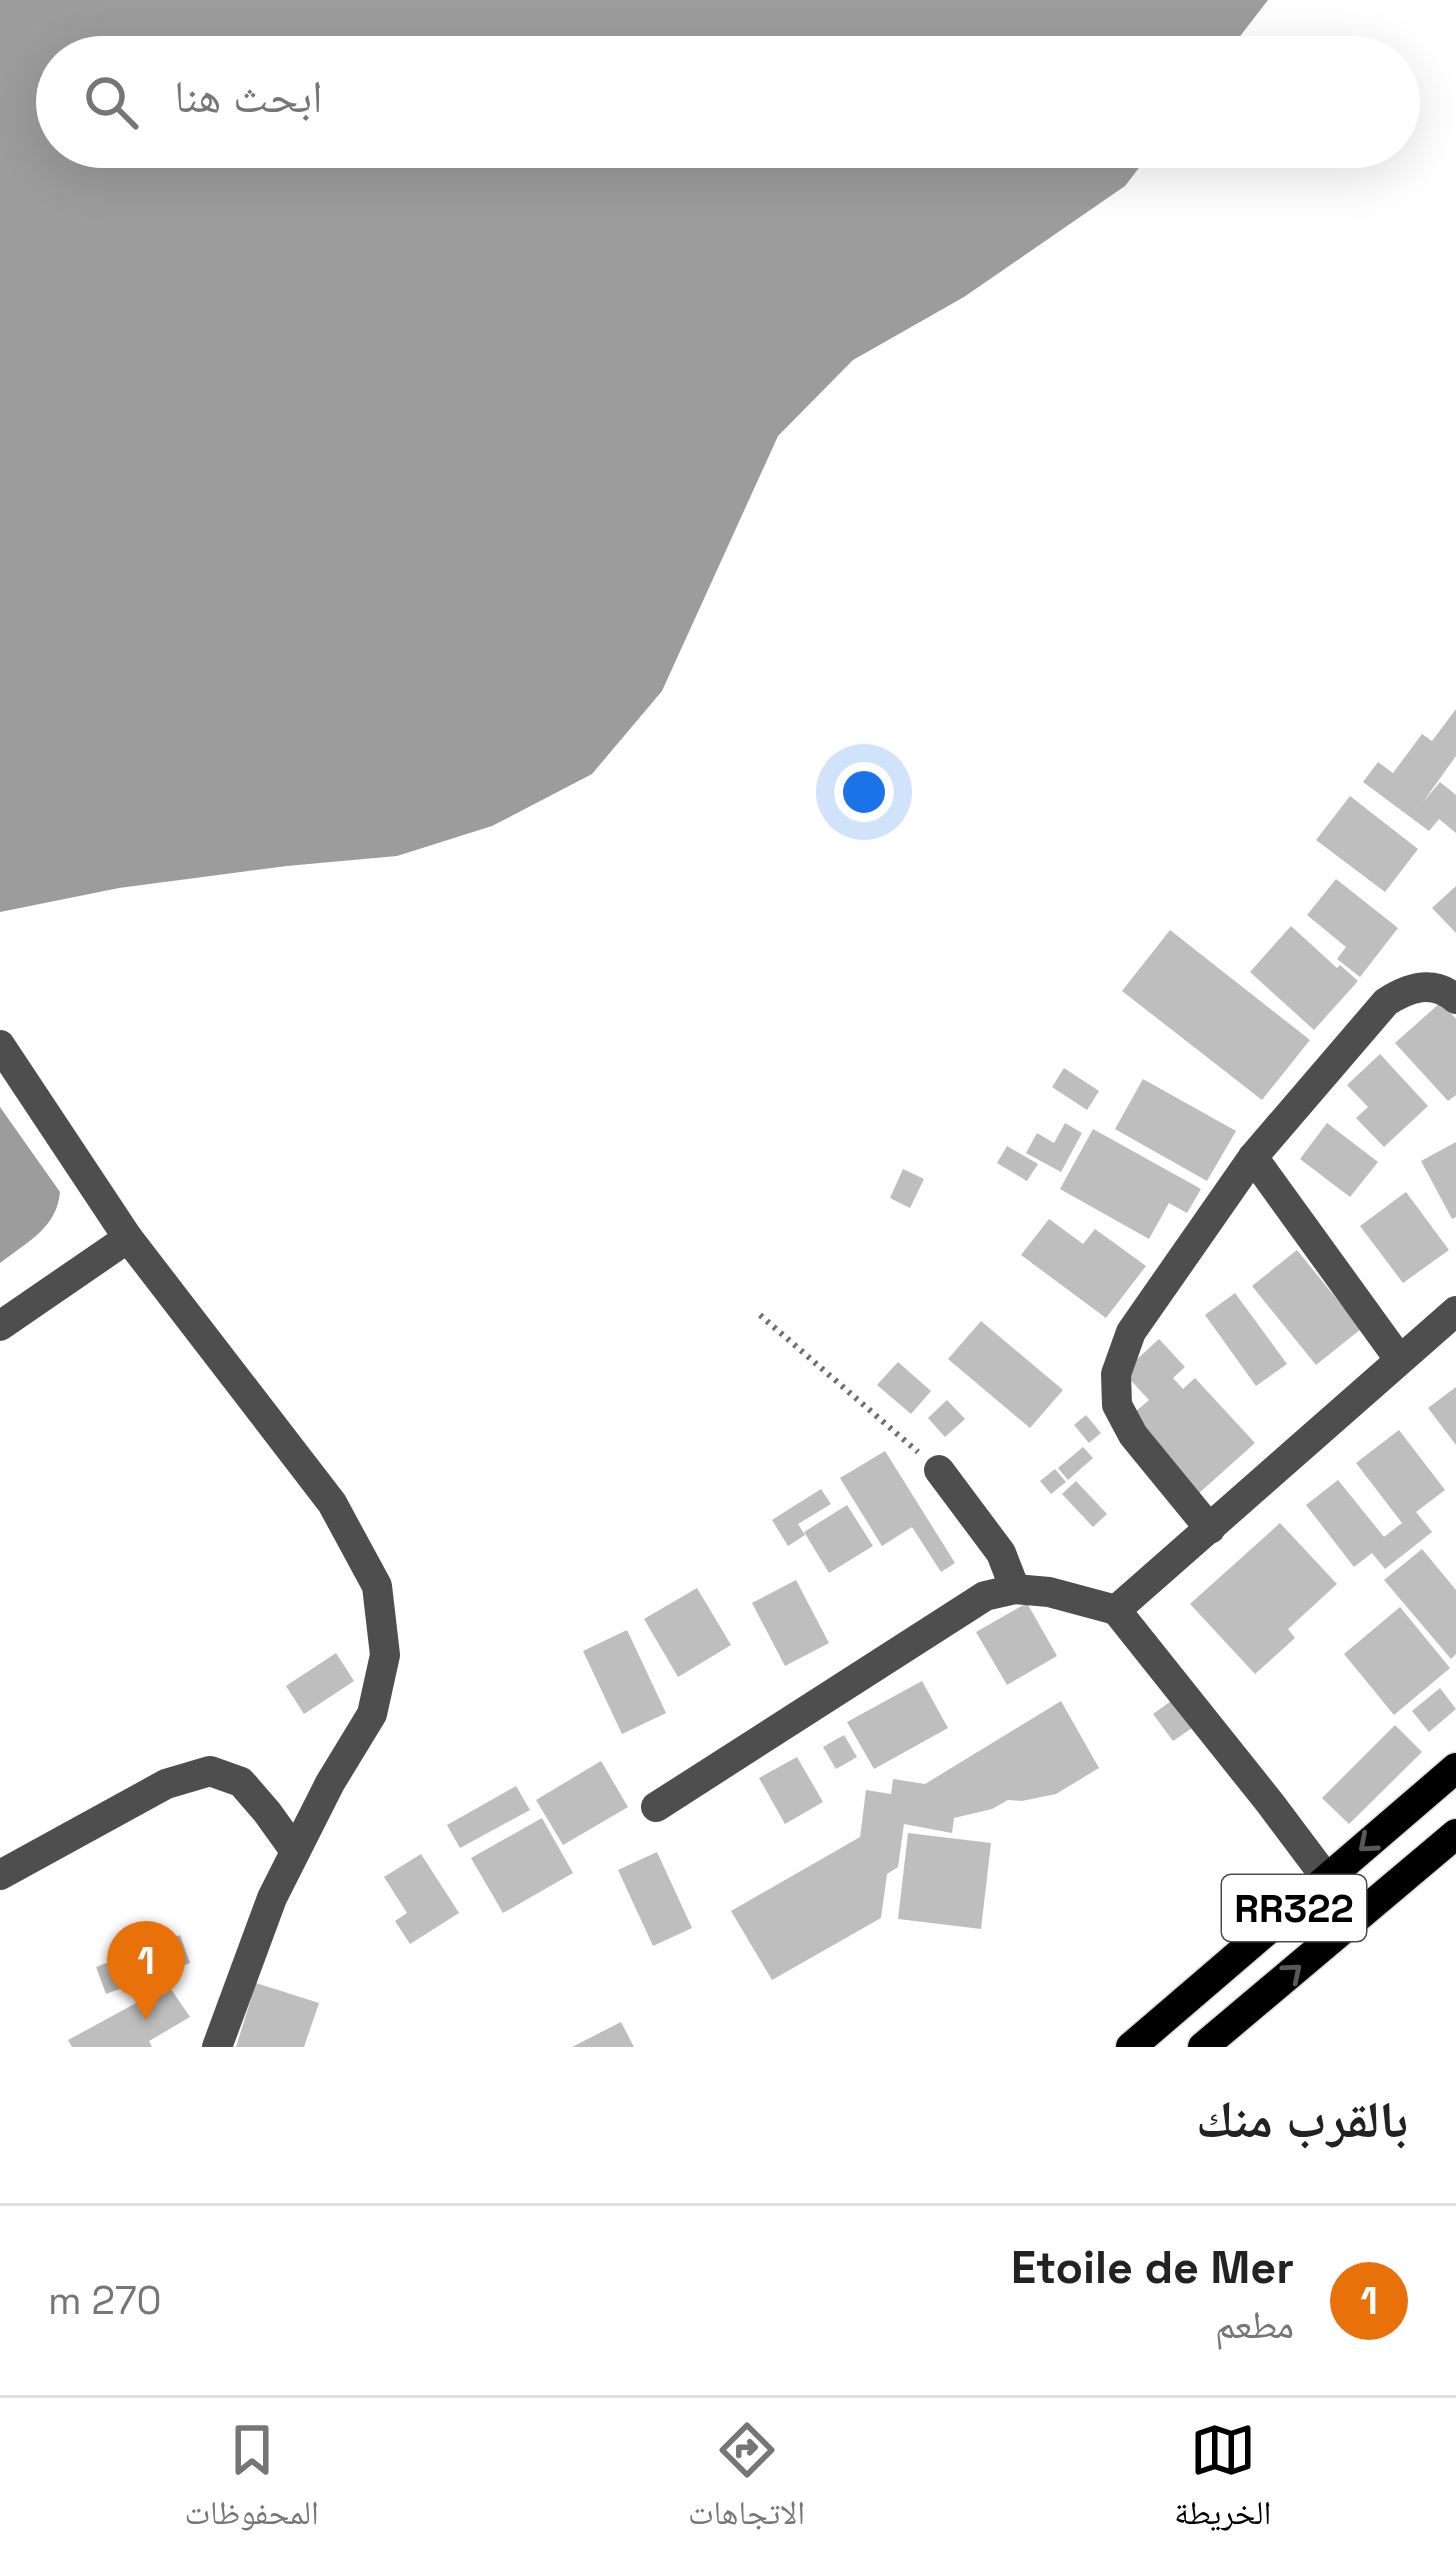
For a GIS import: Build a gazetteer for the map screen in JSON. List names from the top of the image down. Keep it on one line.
{"streets":{"main road":["RR322"]},"page":{"search":"ابحث هنا","pins":"1","heading":"بالقرب منك","list":[{"mark":"1","name":"Etoile de Mer","note":"مطعم","value":"270 m"}],"nav":["الخريطة","الاتجاهات","المحفوظات"]}}
